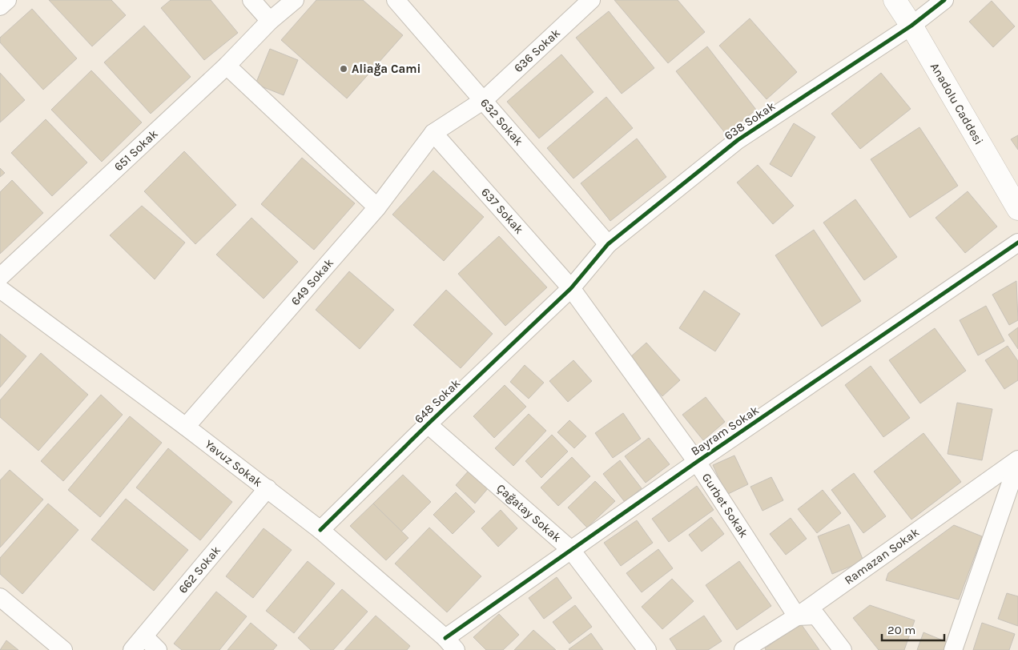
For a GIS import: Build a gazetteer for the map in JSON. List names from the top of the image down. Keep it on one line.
{"streets":{"street":["636 Sokak","Anadolu Caddesi","638 Sokak","632 Sokak","651 Sokak","637 Sokak","649 Sokak","648 Sokak","Bayram Sokak","Yavuz Sokak","Gurbet Sokak","Çağatay Sokak","Ramazan Sokak","662 Sokak"]},"crossings":[["636 Sokak","632 Sokak"],["636 Sokak","637 Sokak"],["636 Sokak","649 Sokak"],["Anadolu Caddesi","638 Sokak"],["638 Sokak","632 Sokak"],["638 Sokak","637 Sokak"],["638 Sokak","648 Sokak"],["638 Sokak","Gurbet Sokak"],["637 Sokak","649 Sokak"],["637 Sokak","648 Sokak"],["637 Sokak","Gurbet Sokak"],["649 Sokak","Yavuz Sokak"],["648 Sokak","Yavuz Sokak"],["648 Sokak","Gurbet Sokak"],["648 Sokak","Çağatay Sokak"],["Bayram Sokak","Yavuz Sokak"],["Bayram Sokak","Gurbet Sokak"],["Bayram Sokak","Çağatay Sokak"],["Yavuz Sokak","662 Sokak"],["Gurbet Sokak","Ramazan Sokak"]],"places":["Aliağa Cami"],"scale_bar":"20 m"}
